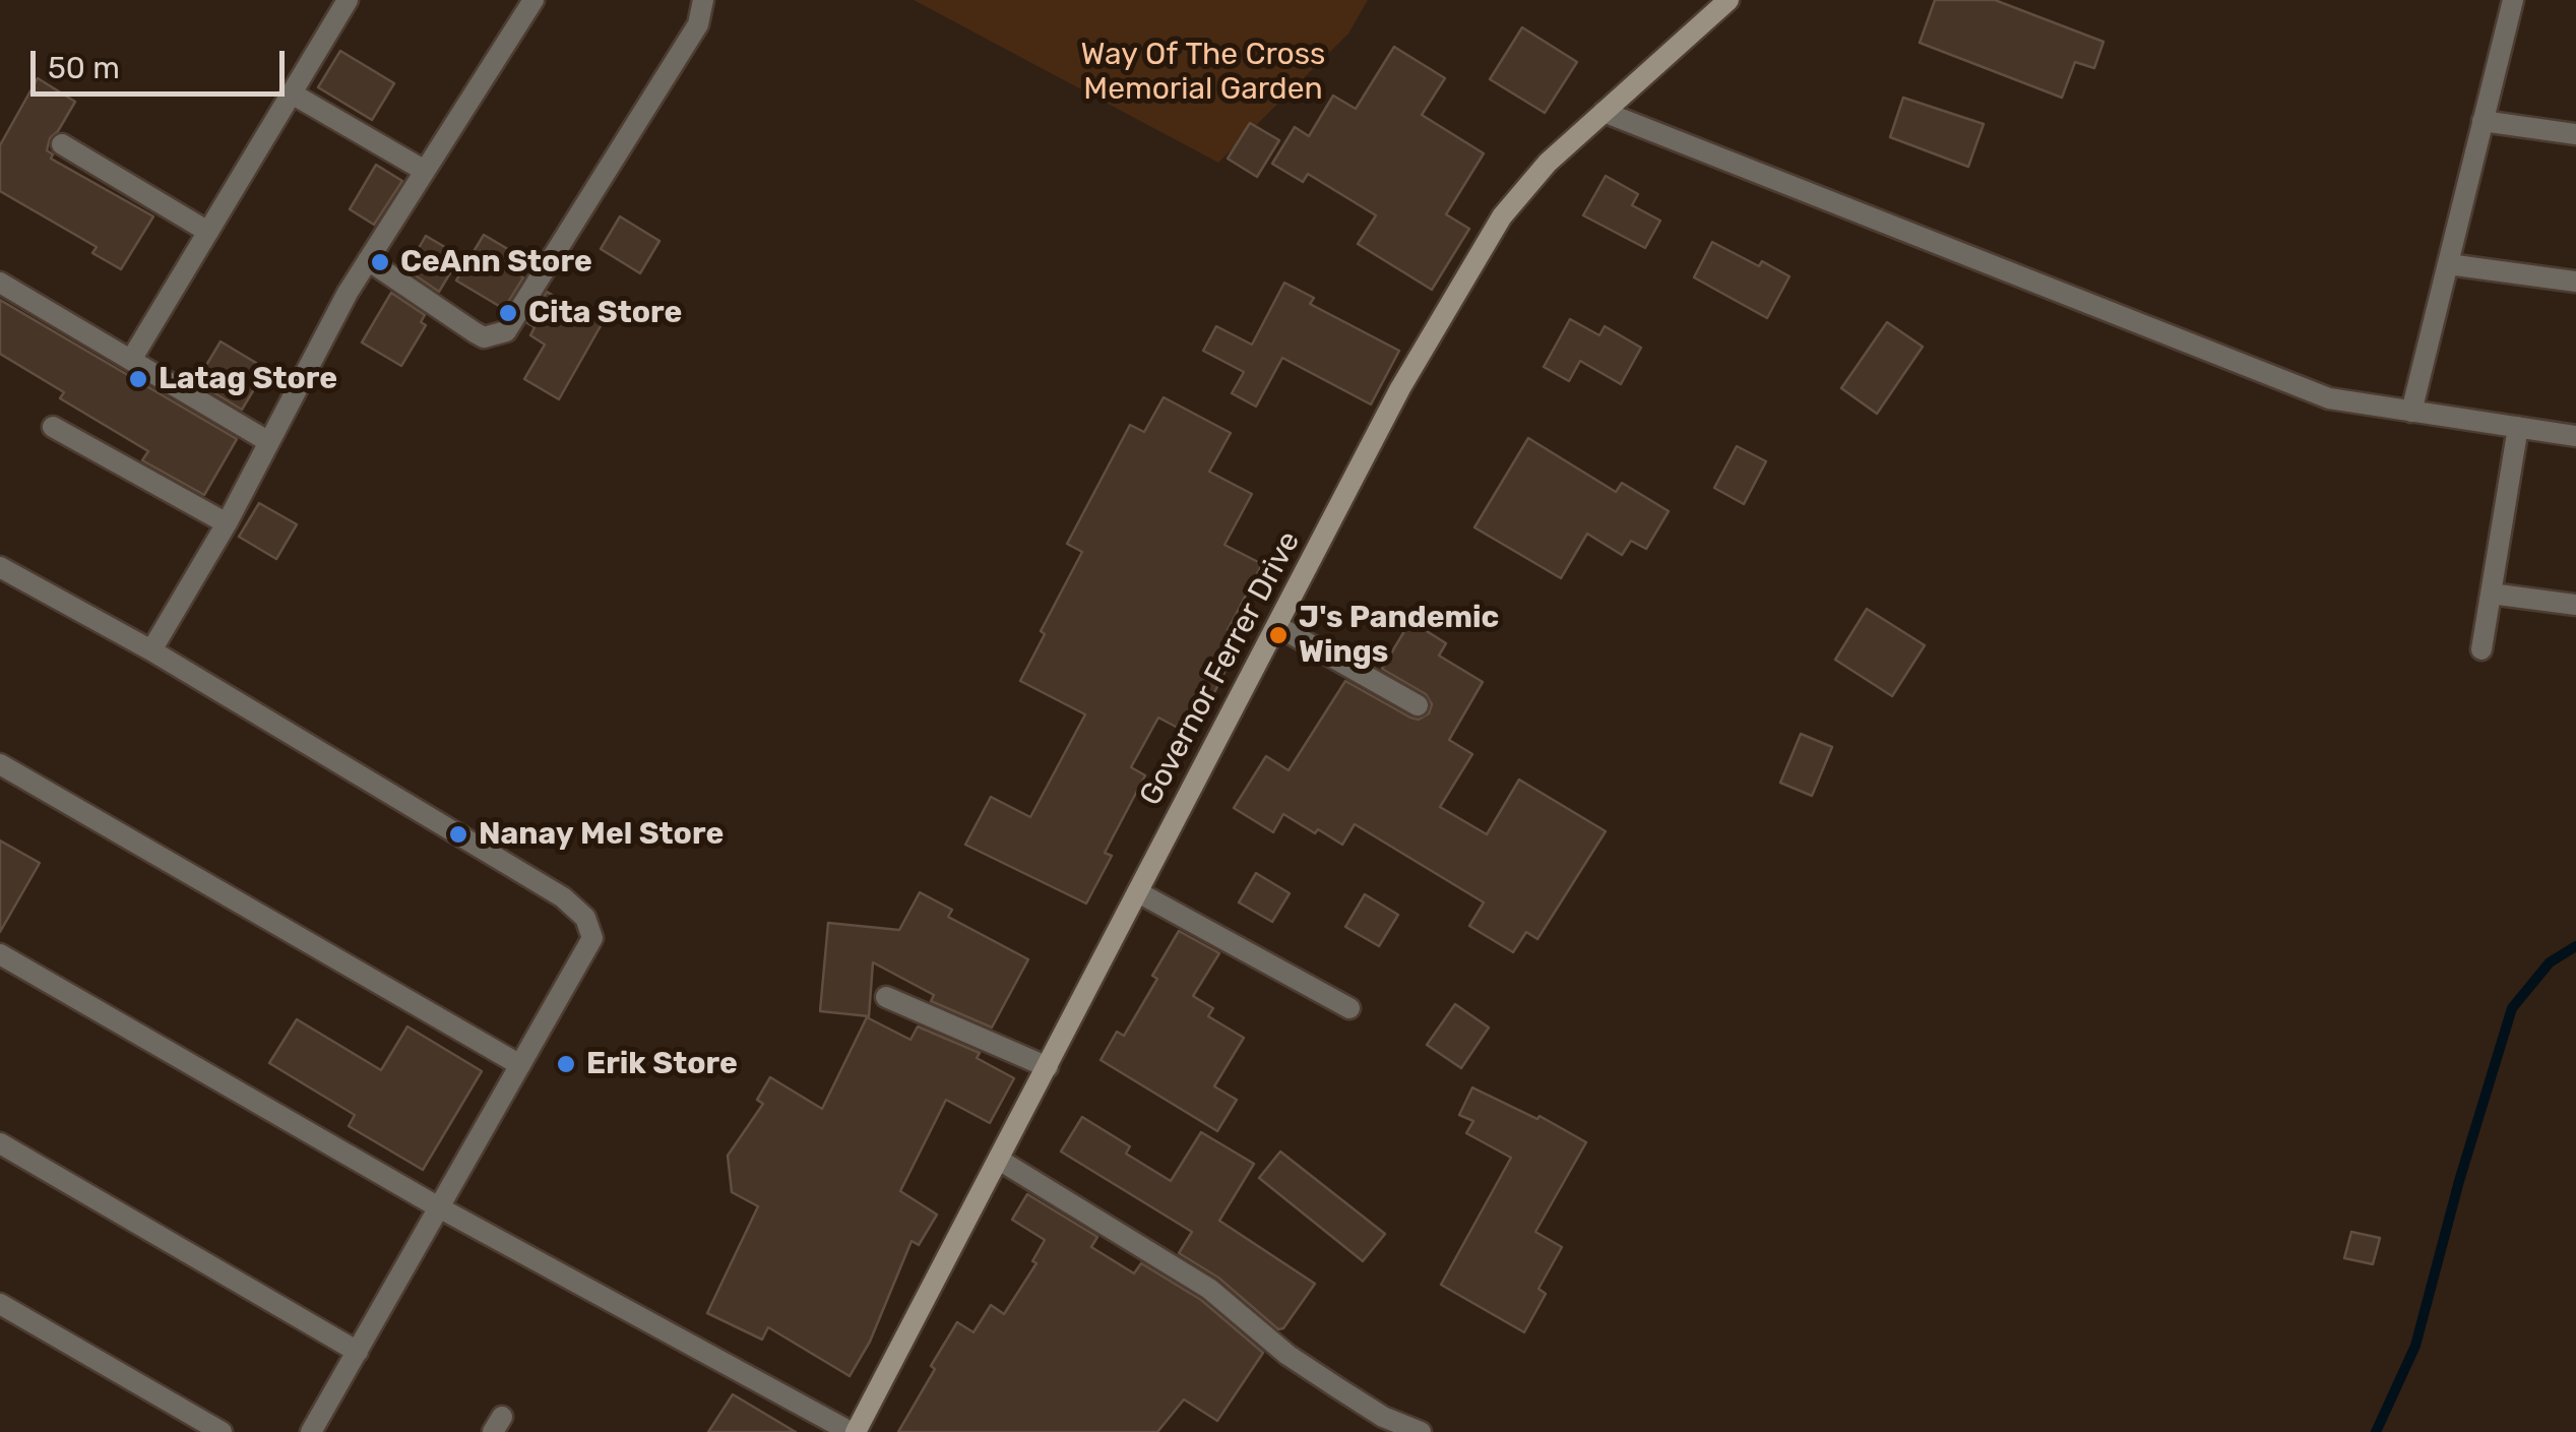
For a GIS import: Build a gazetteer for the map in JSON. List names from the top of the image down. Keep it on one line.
{"streets":{"main road":["Governor Ferrer Drive"]},"parks":["Way Of The Cross Memorial Garden"],"places":["CeAnn Store","Cita Store","Latag Store","J's Pandemic Wings","Nanay Mel Store","Erik Store"],"scale_bar":"50 m"}
